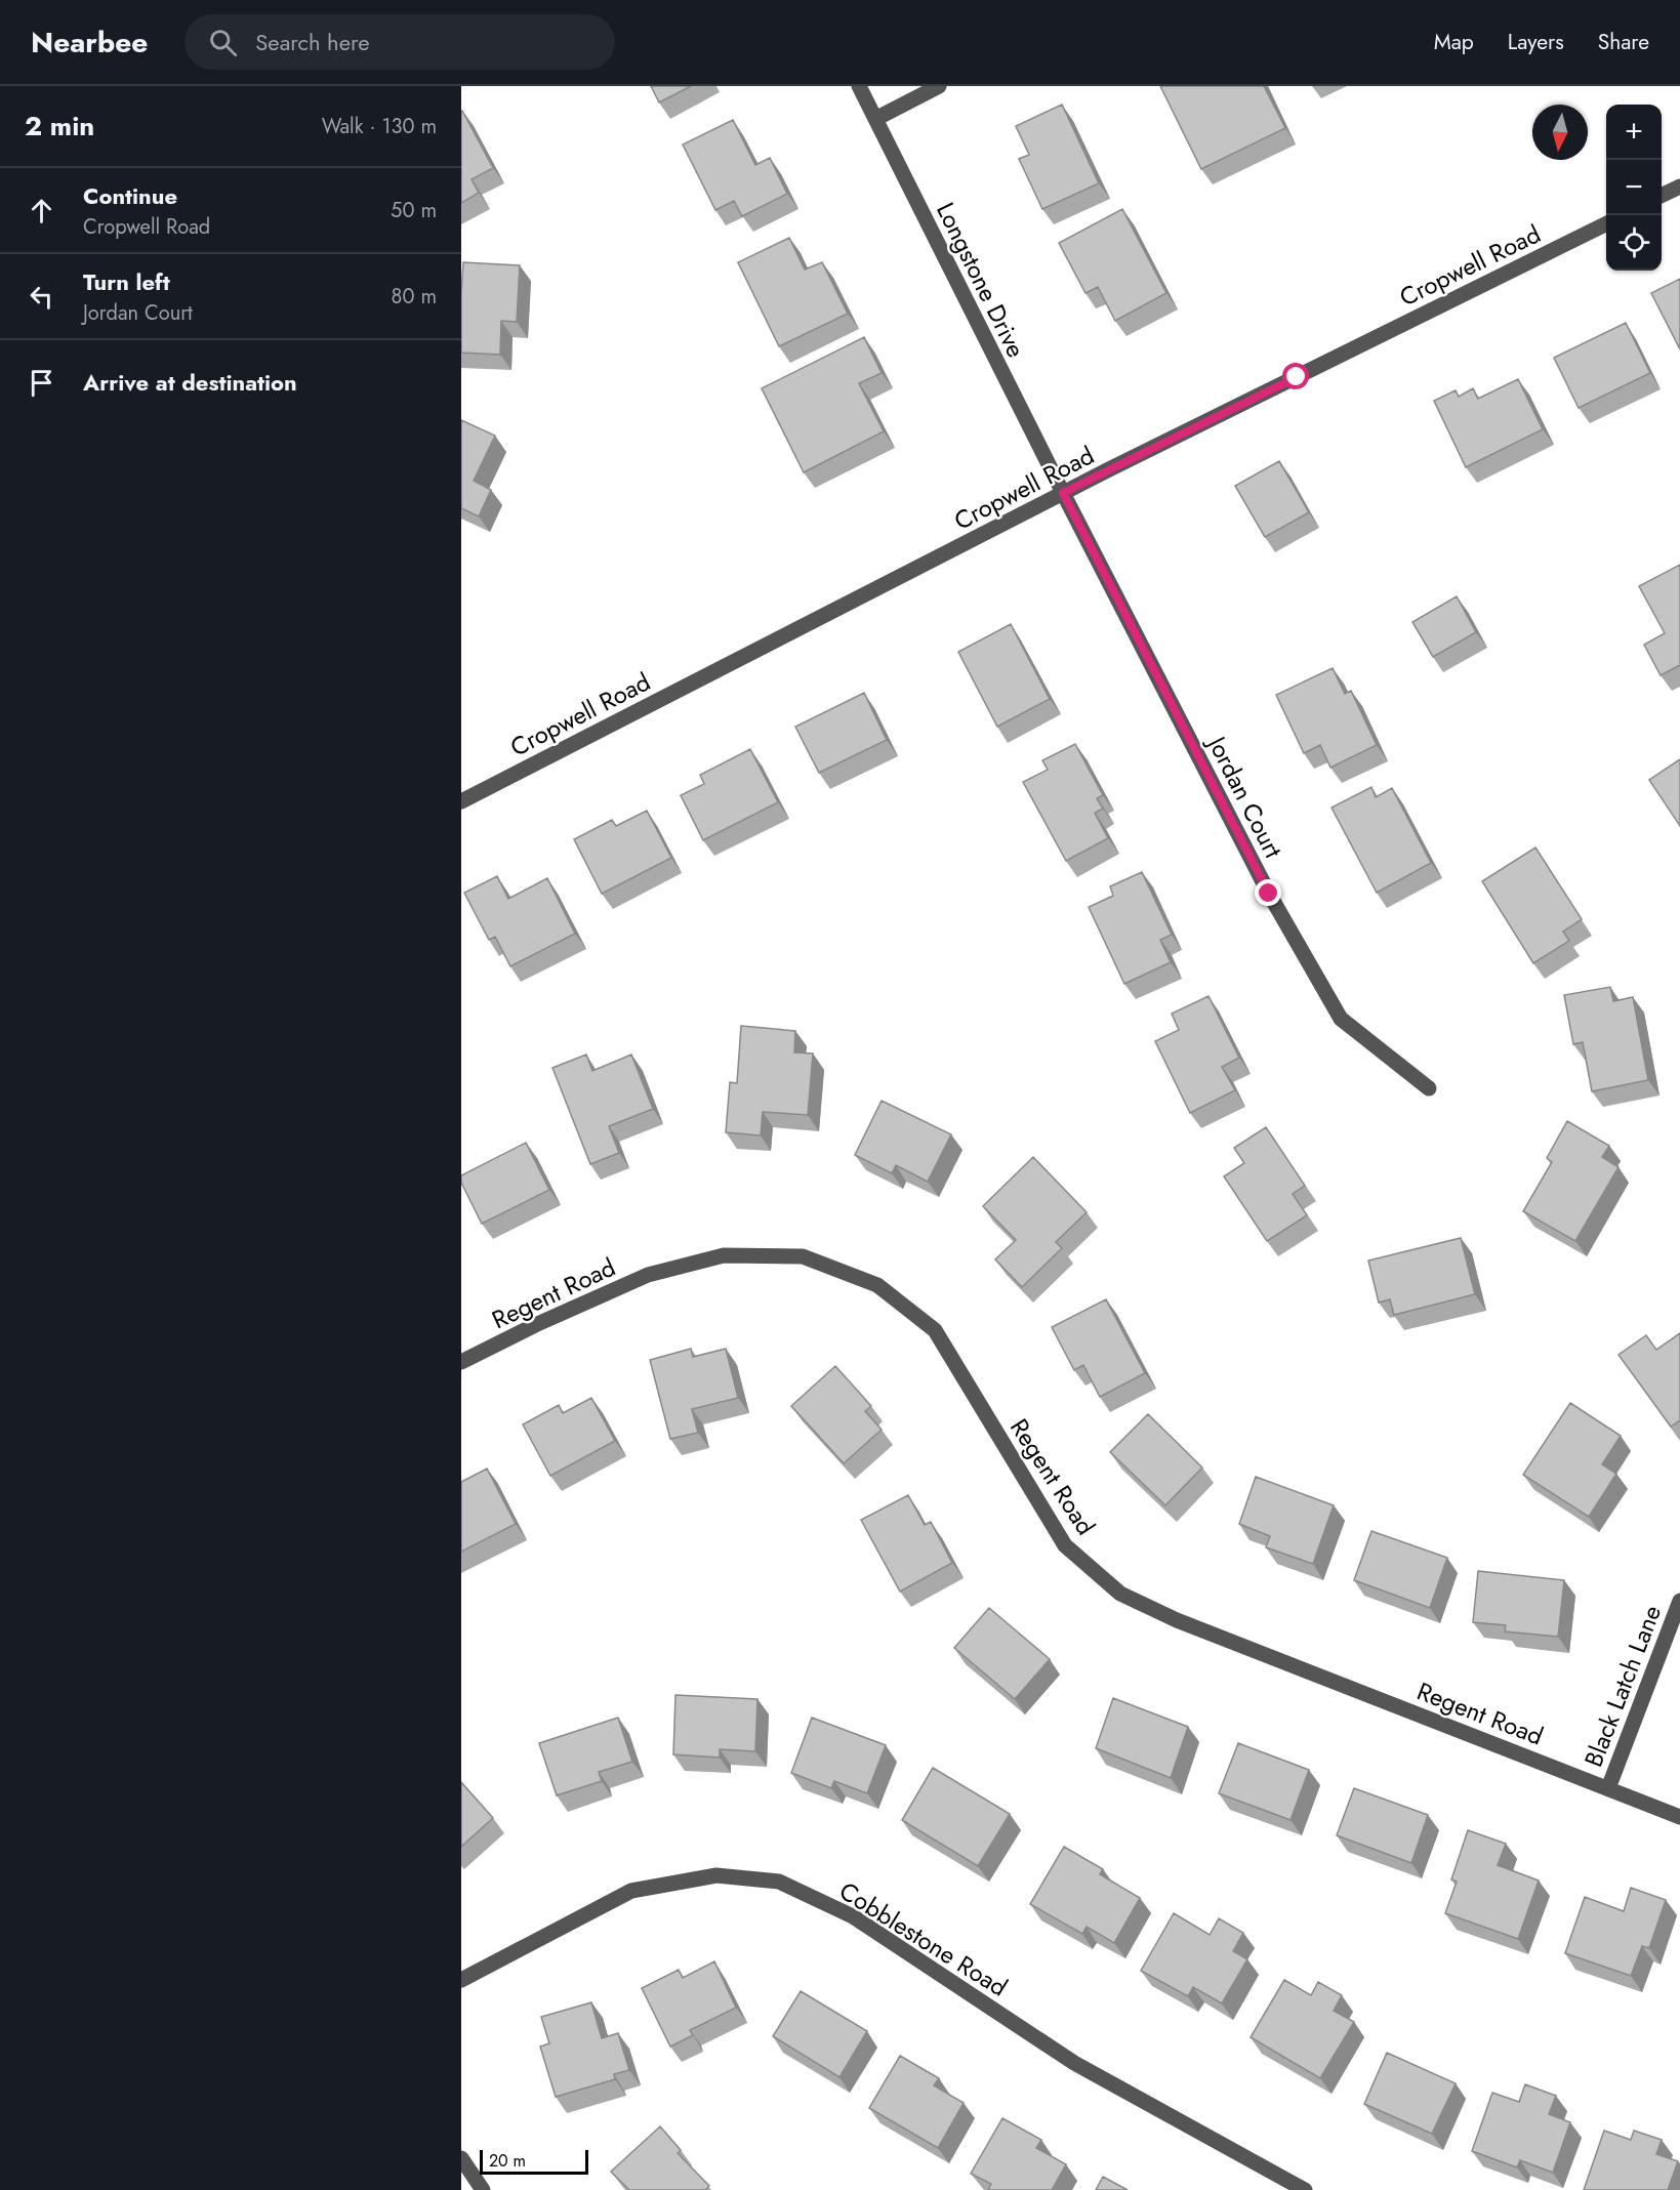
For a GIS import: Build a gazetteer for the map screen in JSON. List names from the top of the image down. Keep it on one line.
{"streets":{"street":["Cropwell Road","Longstone Drive","Jordan Court","Regent Road","Black Latch Lane","Cobblestone Road"]},"crossings":[["Cropwell Road","Longstone Drive"],["Cropwell Road","Jordan Court"],["Longstone Drive","Jordan Court"],["Regent Road","Black Latch Lane"]],"scale_bar":"20 m","north":"bottom","page":{"header":"Nearbee","search":"Search here","nav":["Map","Layers","Share"],"heading":["2 min","Walk · 130 m"],"map_buttons":["+","−"],"list":[["Continue","Cropwell Road","50 m"],["Turn left","Jordan Court","80 m"],"Arrive at destination"],"scale":"20 m"}}
